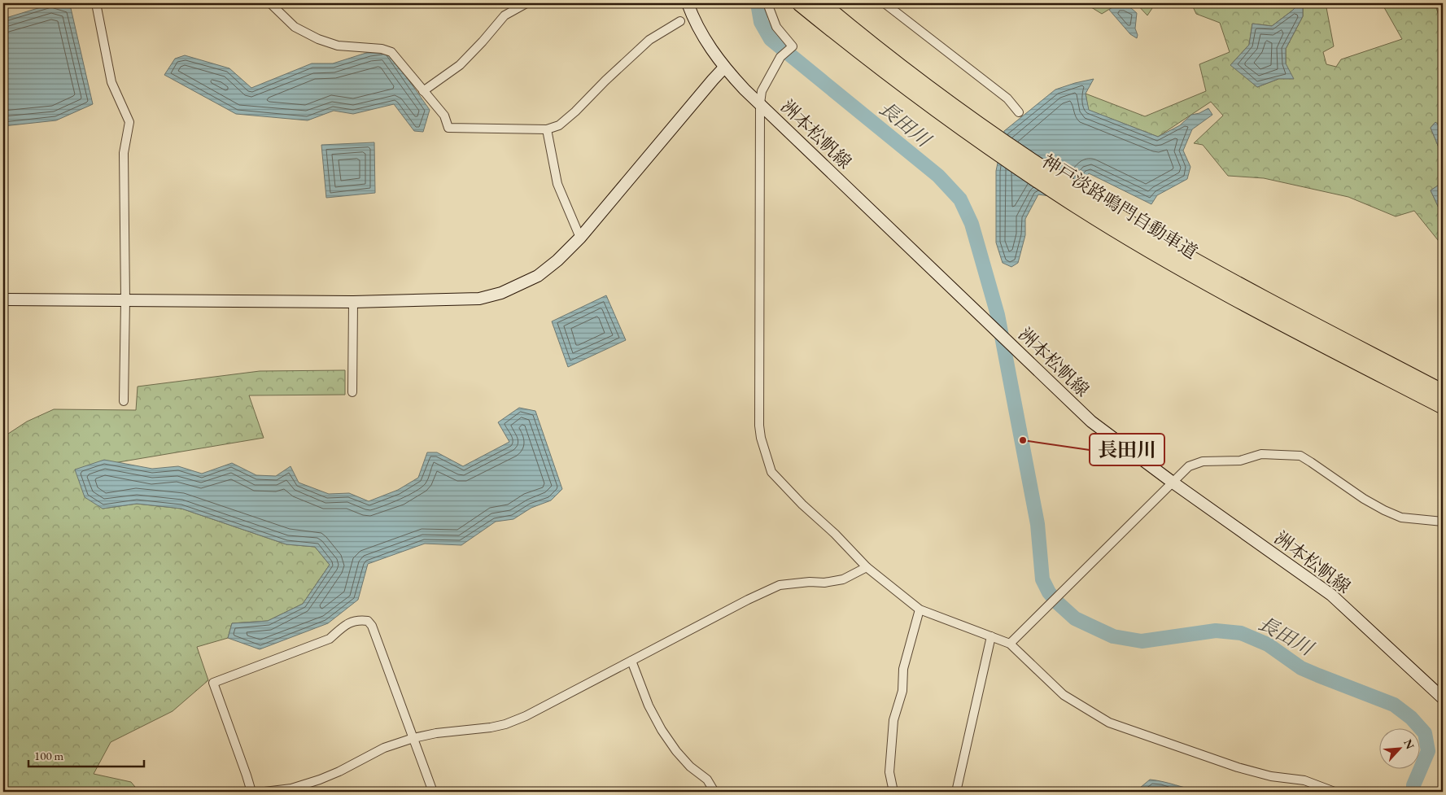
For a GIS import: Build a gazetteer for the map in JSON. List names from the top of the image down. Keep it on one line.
{"streets":{"highway":["神戸淡路鳴門自動車道"],"main road":["洲本松帆線"]},"water":["長田川"],"places":["長田川"],"scale_bar":"100 m","north":"top right"}
